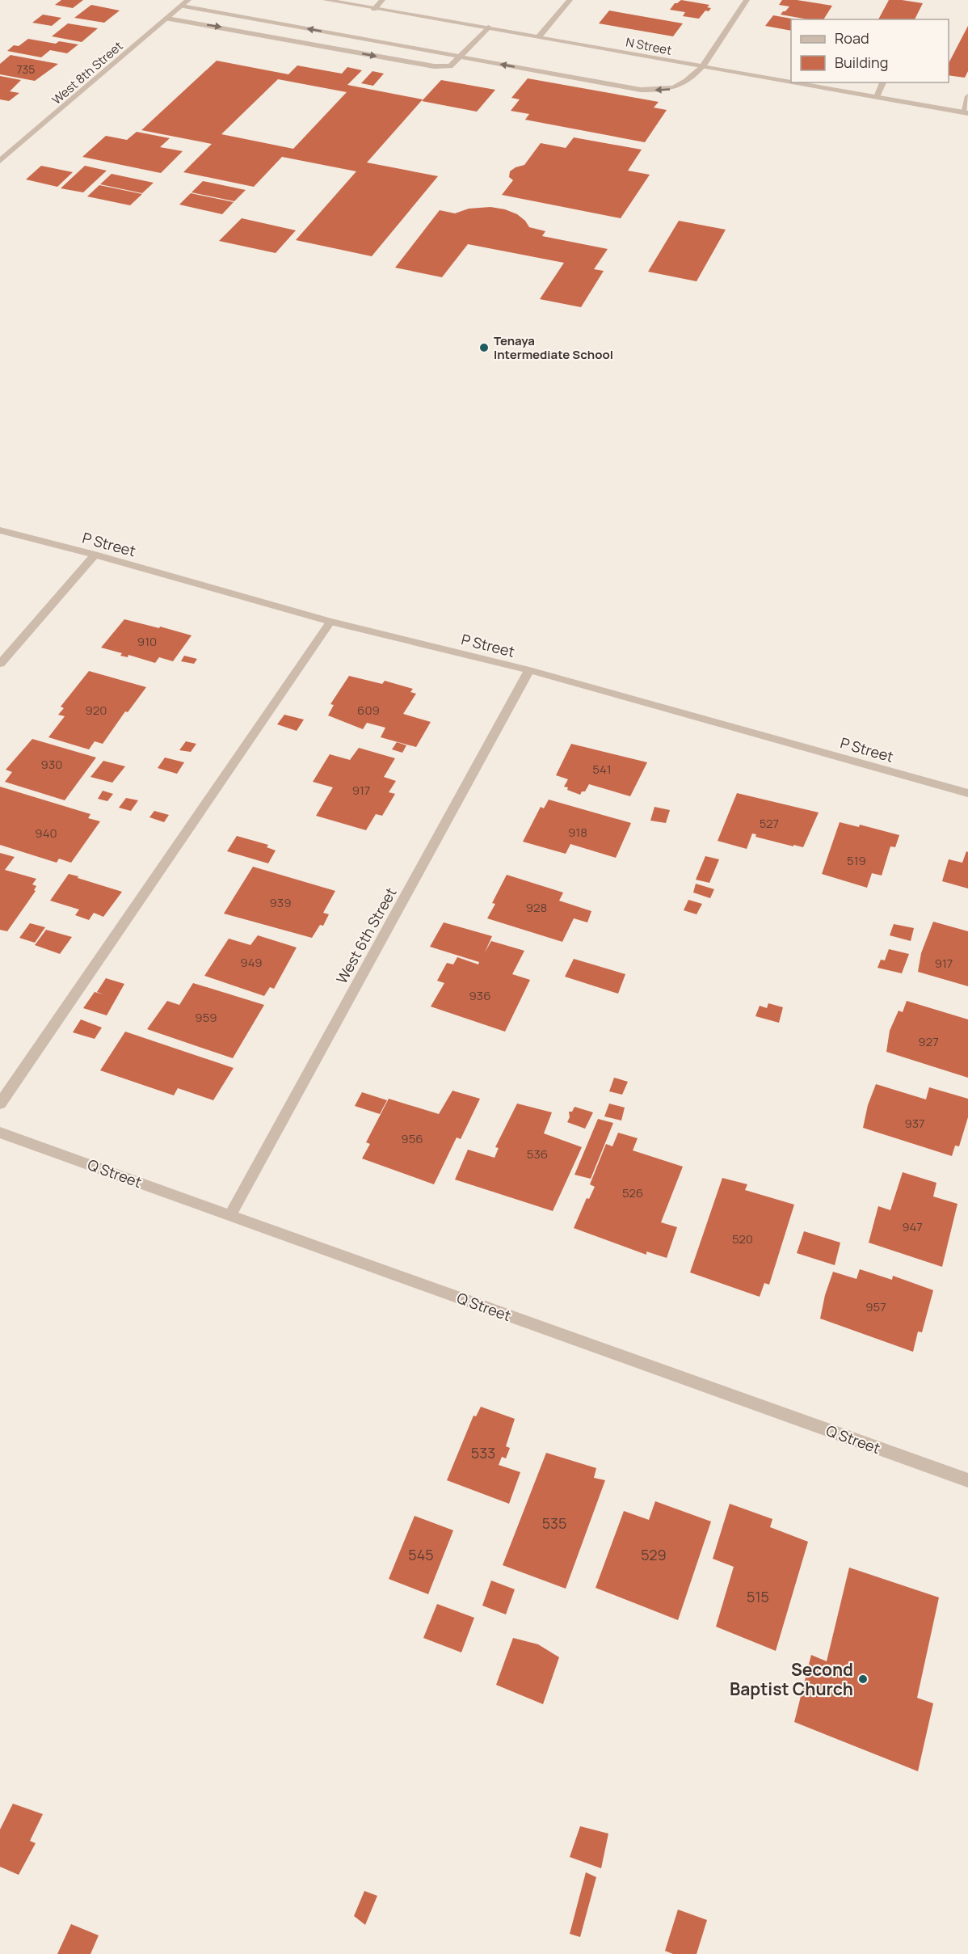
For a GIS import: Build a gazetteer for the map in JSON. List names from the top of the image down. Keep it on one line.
{"streets":{"street":["N Street","West 8th Street","P Street","West 6th Street","Q Street"]},"crossings":[["P Street","West 6th Street"],["West 6th Street","Q Street"]],"places":["Tenaya Intermediate School","Second Baptist Church"],"house_numbers":["735","910","920","609","930","541","917","527","918","940","519","939","928","949","917","936","959","927","937","956","536","526","947","520","957","533","535","545","529","515"],"legend":["Road","Building"]}
